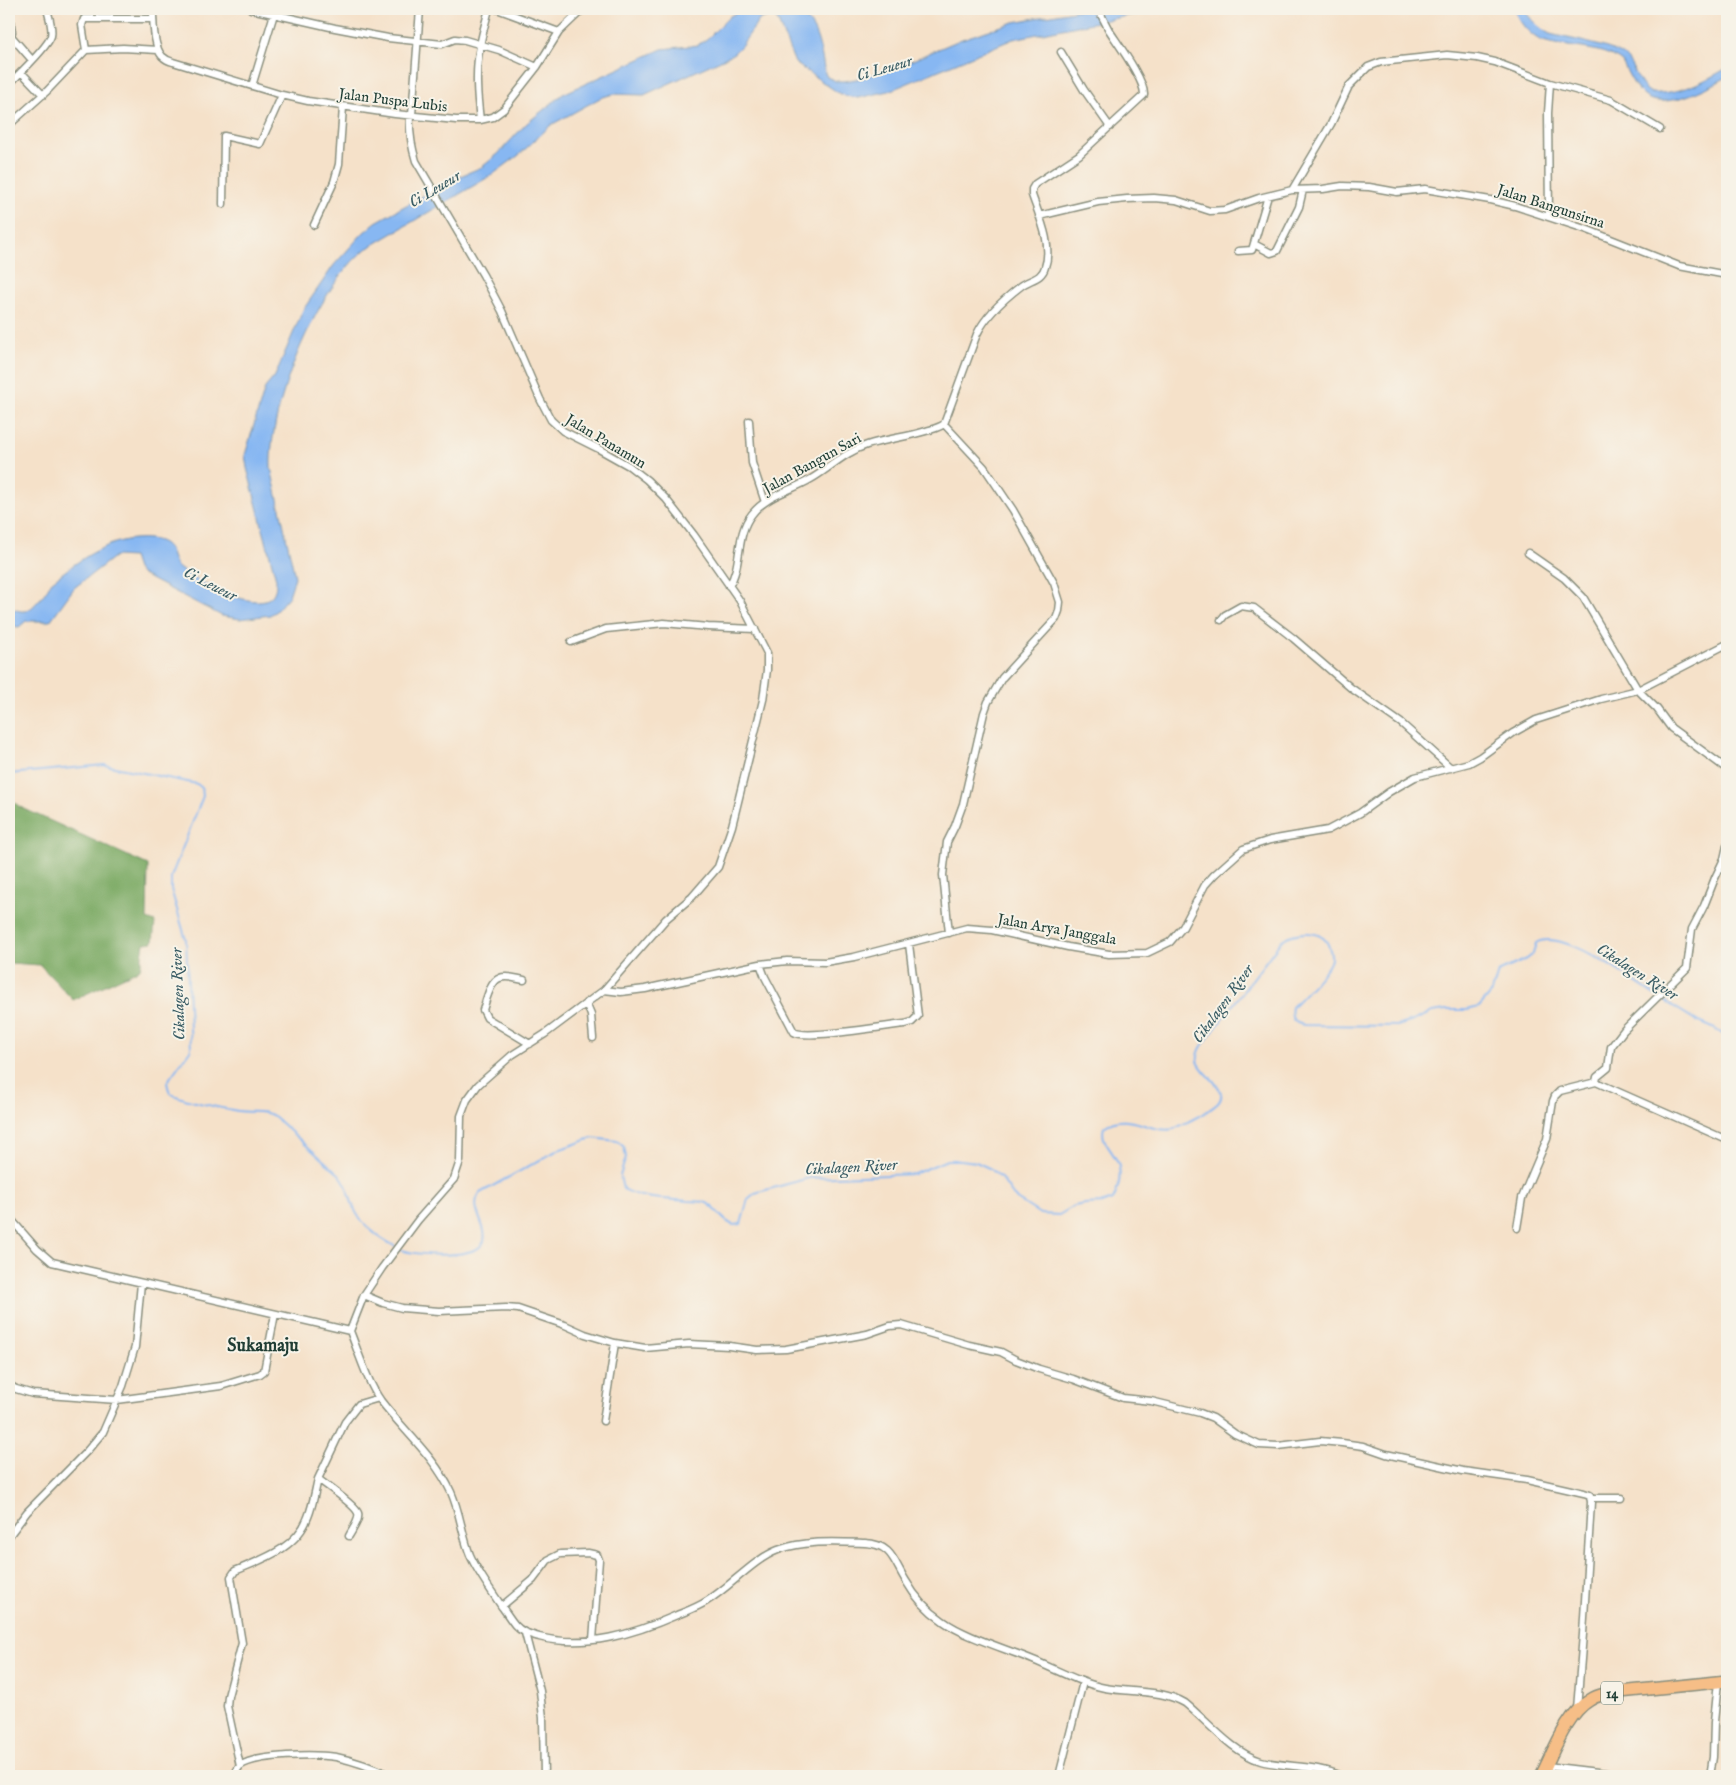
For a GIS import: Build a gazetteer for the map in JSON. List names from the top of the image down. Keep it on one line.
{"streets":{"highway":["14"],"street":["Jalan Puspa Lubis","Jalan Bangunsirna","Jalan Panamun","Jalan Bangun Sari","Jalan Arya Janggala"]},"crossings":[["Jalan Puspa Lubis","Jalan Panamun"],["Jalan Panamun","Jalan Bangun Sari"],["Jalan Panamun","Jalan Arya Janggala"]],"districts":["Sukamaju"],"water":["Ci Leueur","Cikalagen River"]}
